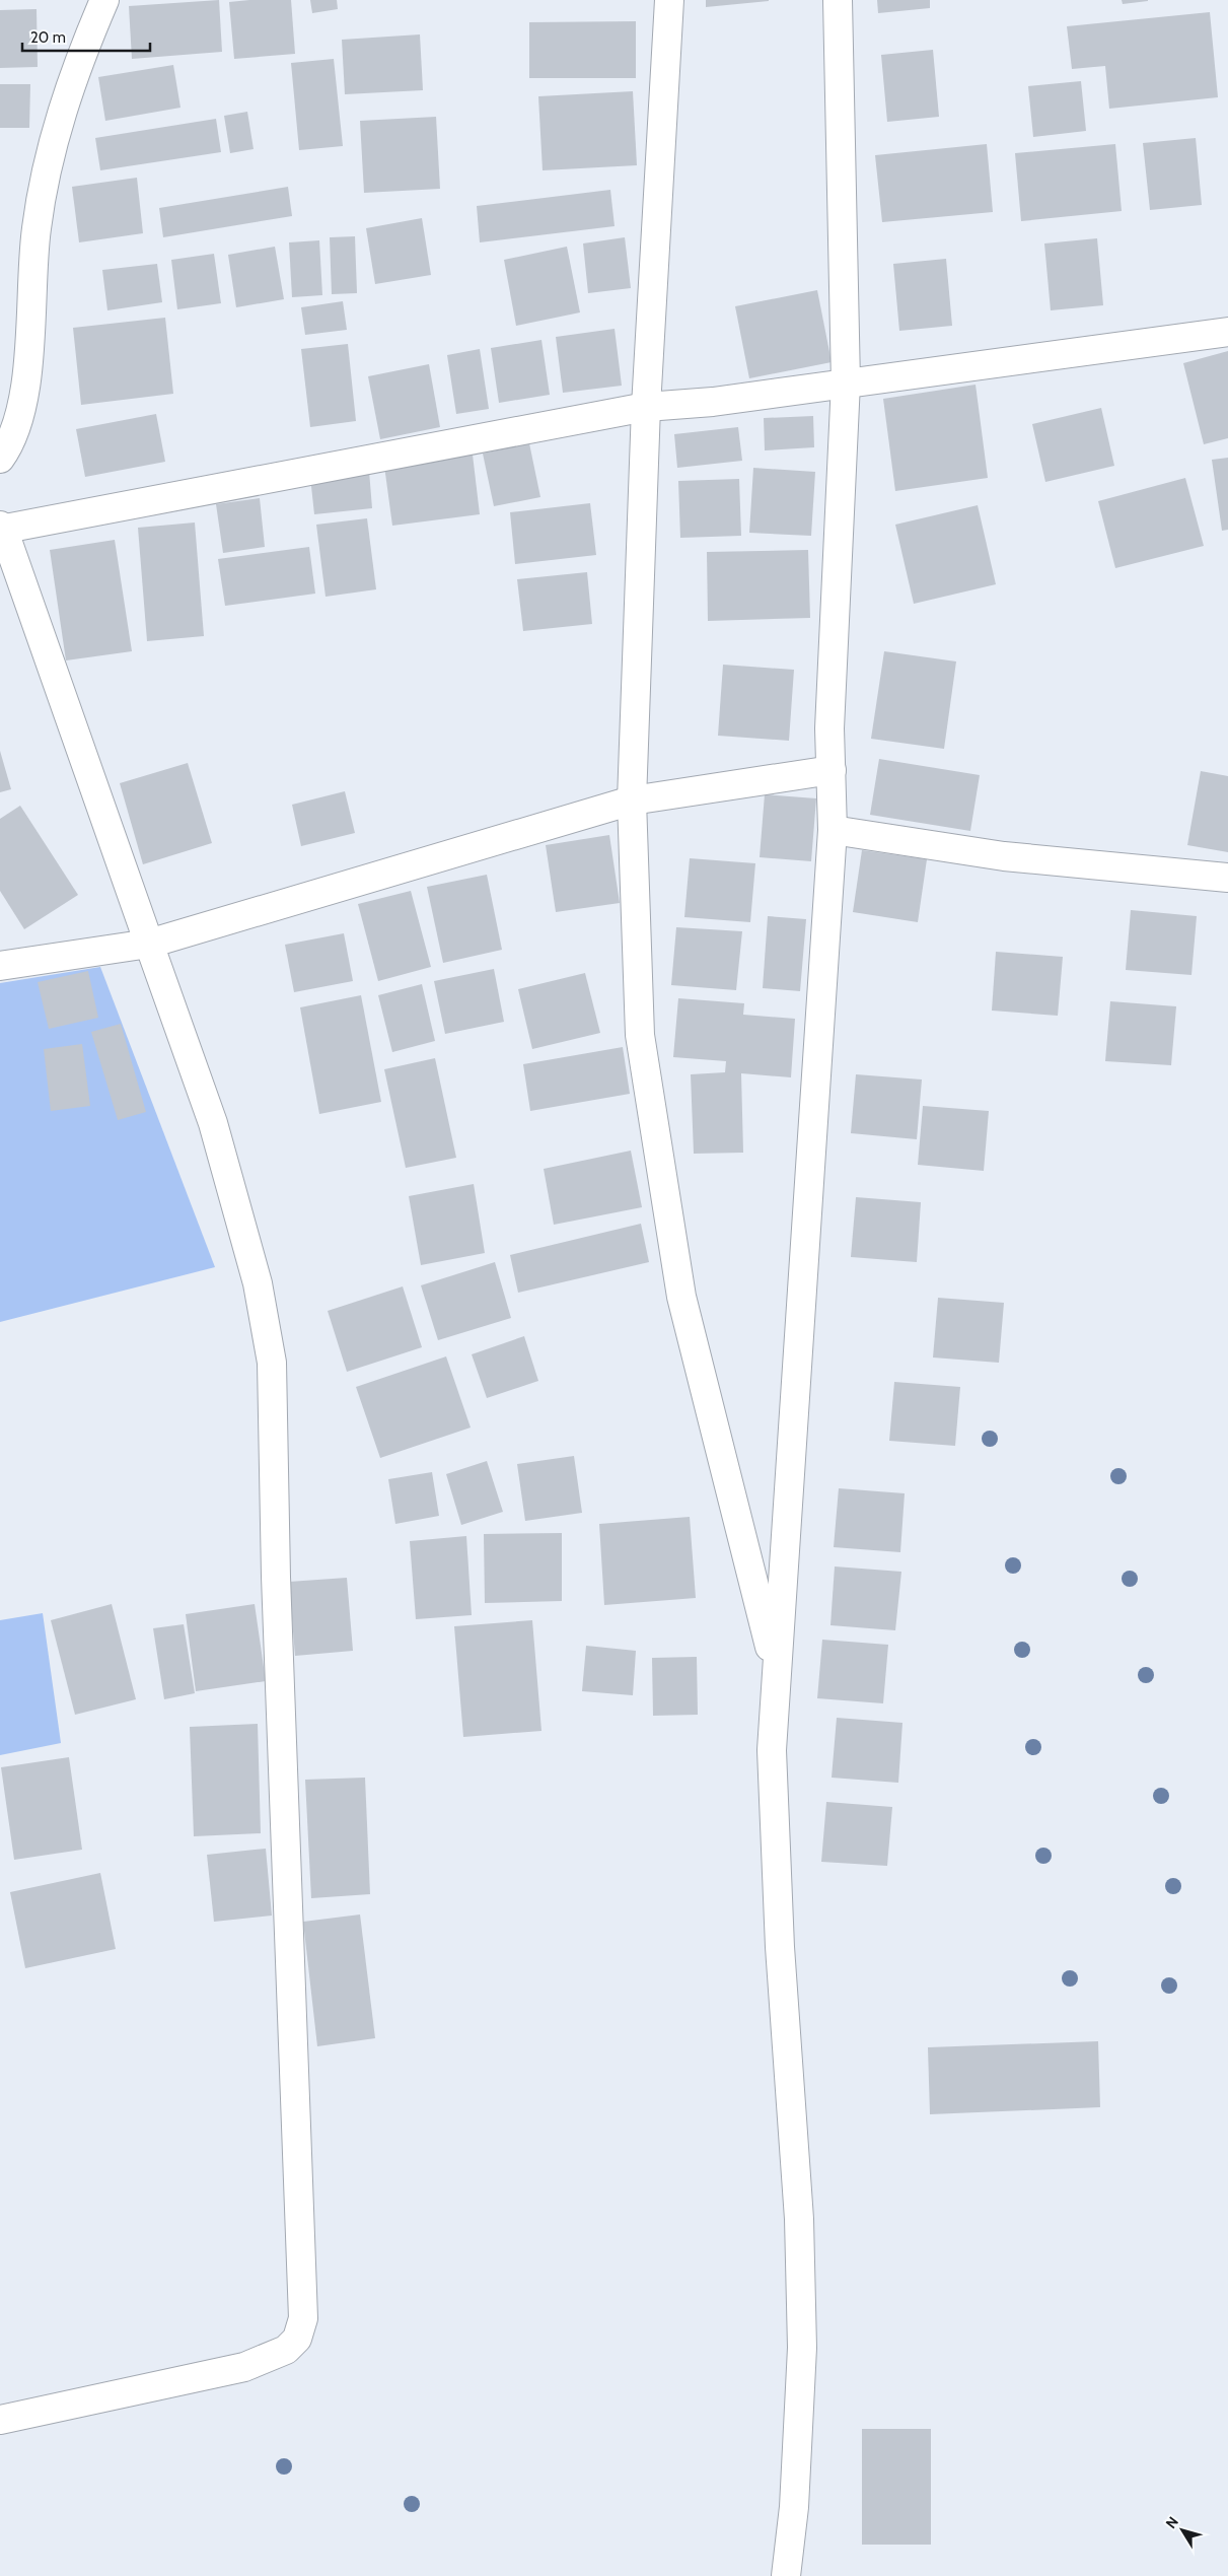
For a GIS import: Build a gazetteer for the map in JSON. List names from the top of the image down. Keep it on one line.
{"scale_bar":"20 m","north":"top left"}
